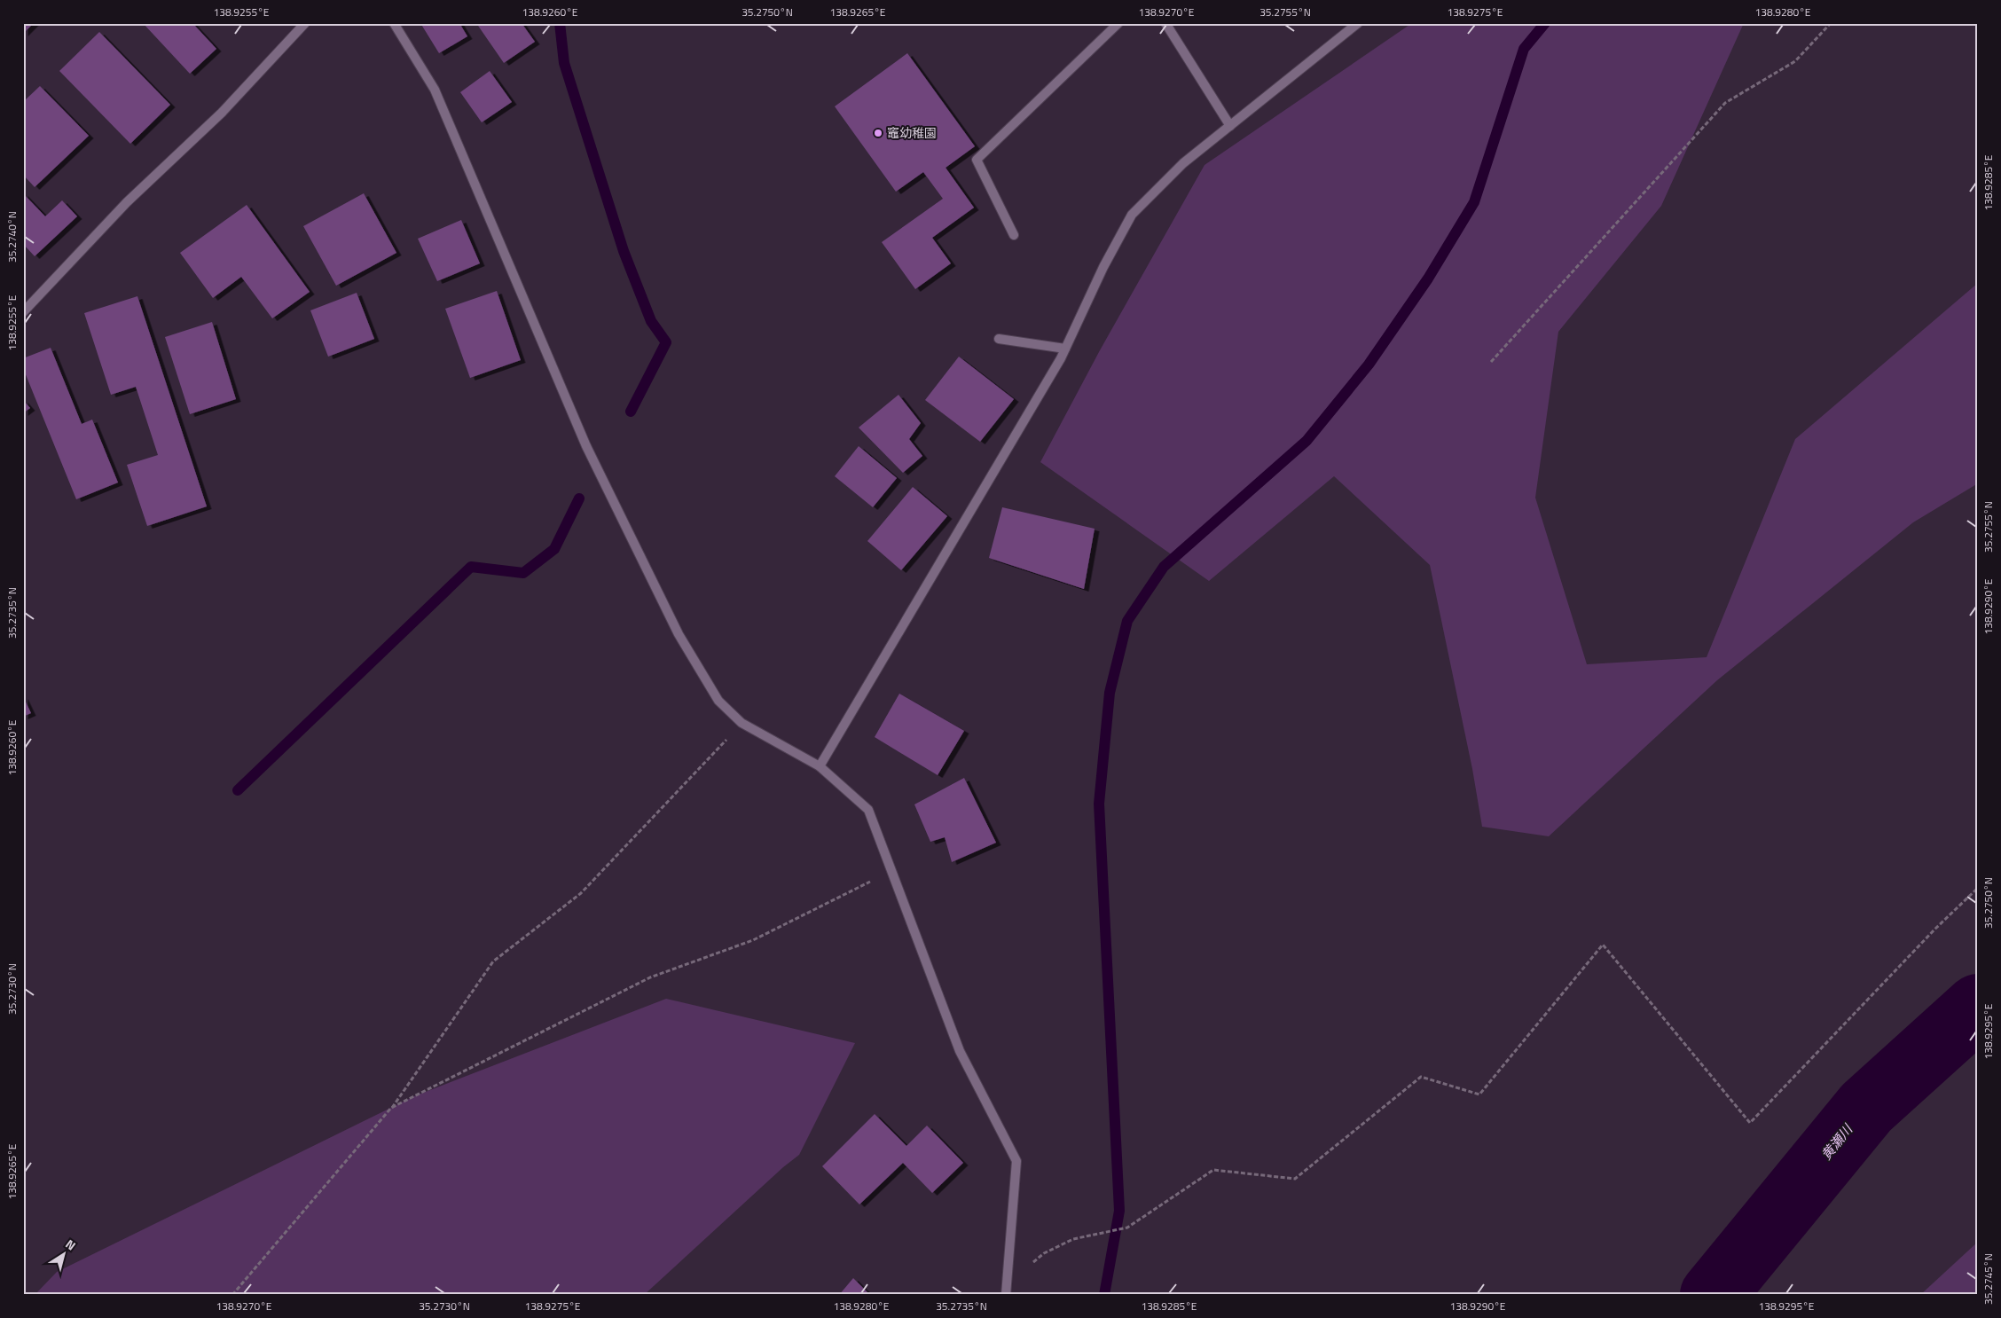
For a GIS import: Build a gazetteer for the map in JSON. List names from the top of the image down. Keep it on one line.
{"water":["黄瀬川"],"places":["竈幼稚園"],"north":"top right","coordinates":["138.9255°E","138.9260°E","35.2750°N","138.9265°E","138.9270°E","35.2755°N","138.9275°E","138.9280°E","138.9285°E","35.2740°N","138.9290°E","35.2735°N","35.2730°N","138.9295°E","35.2745°N"]}
